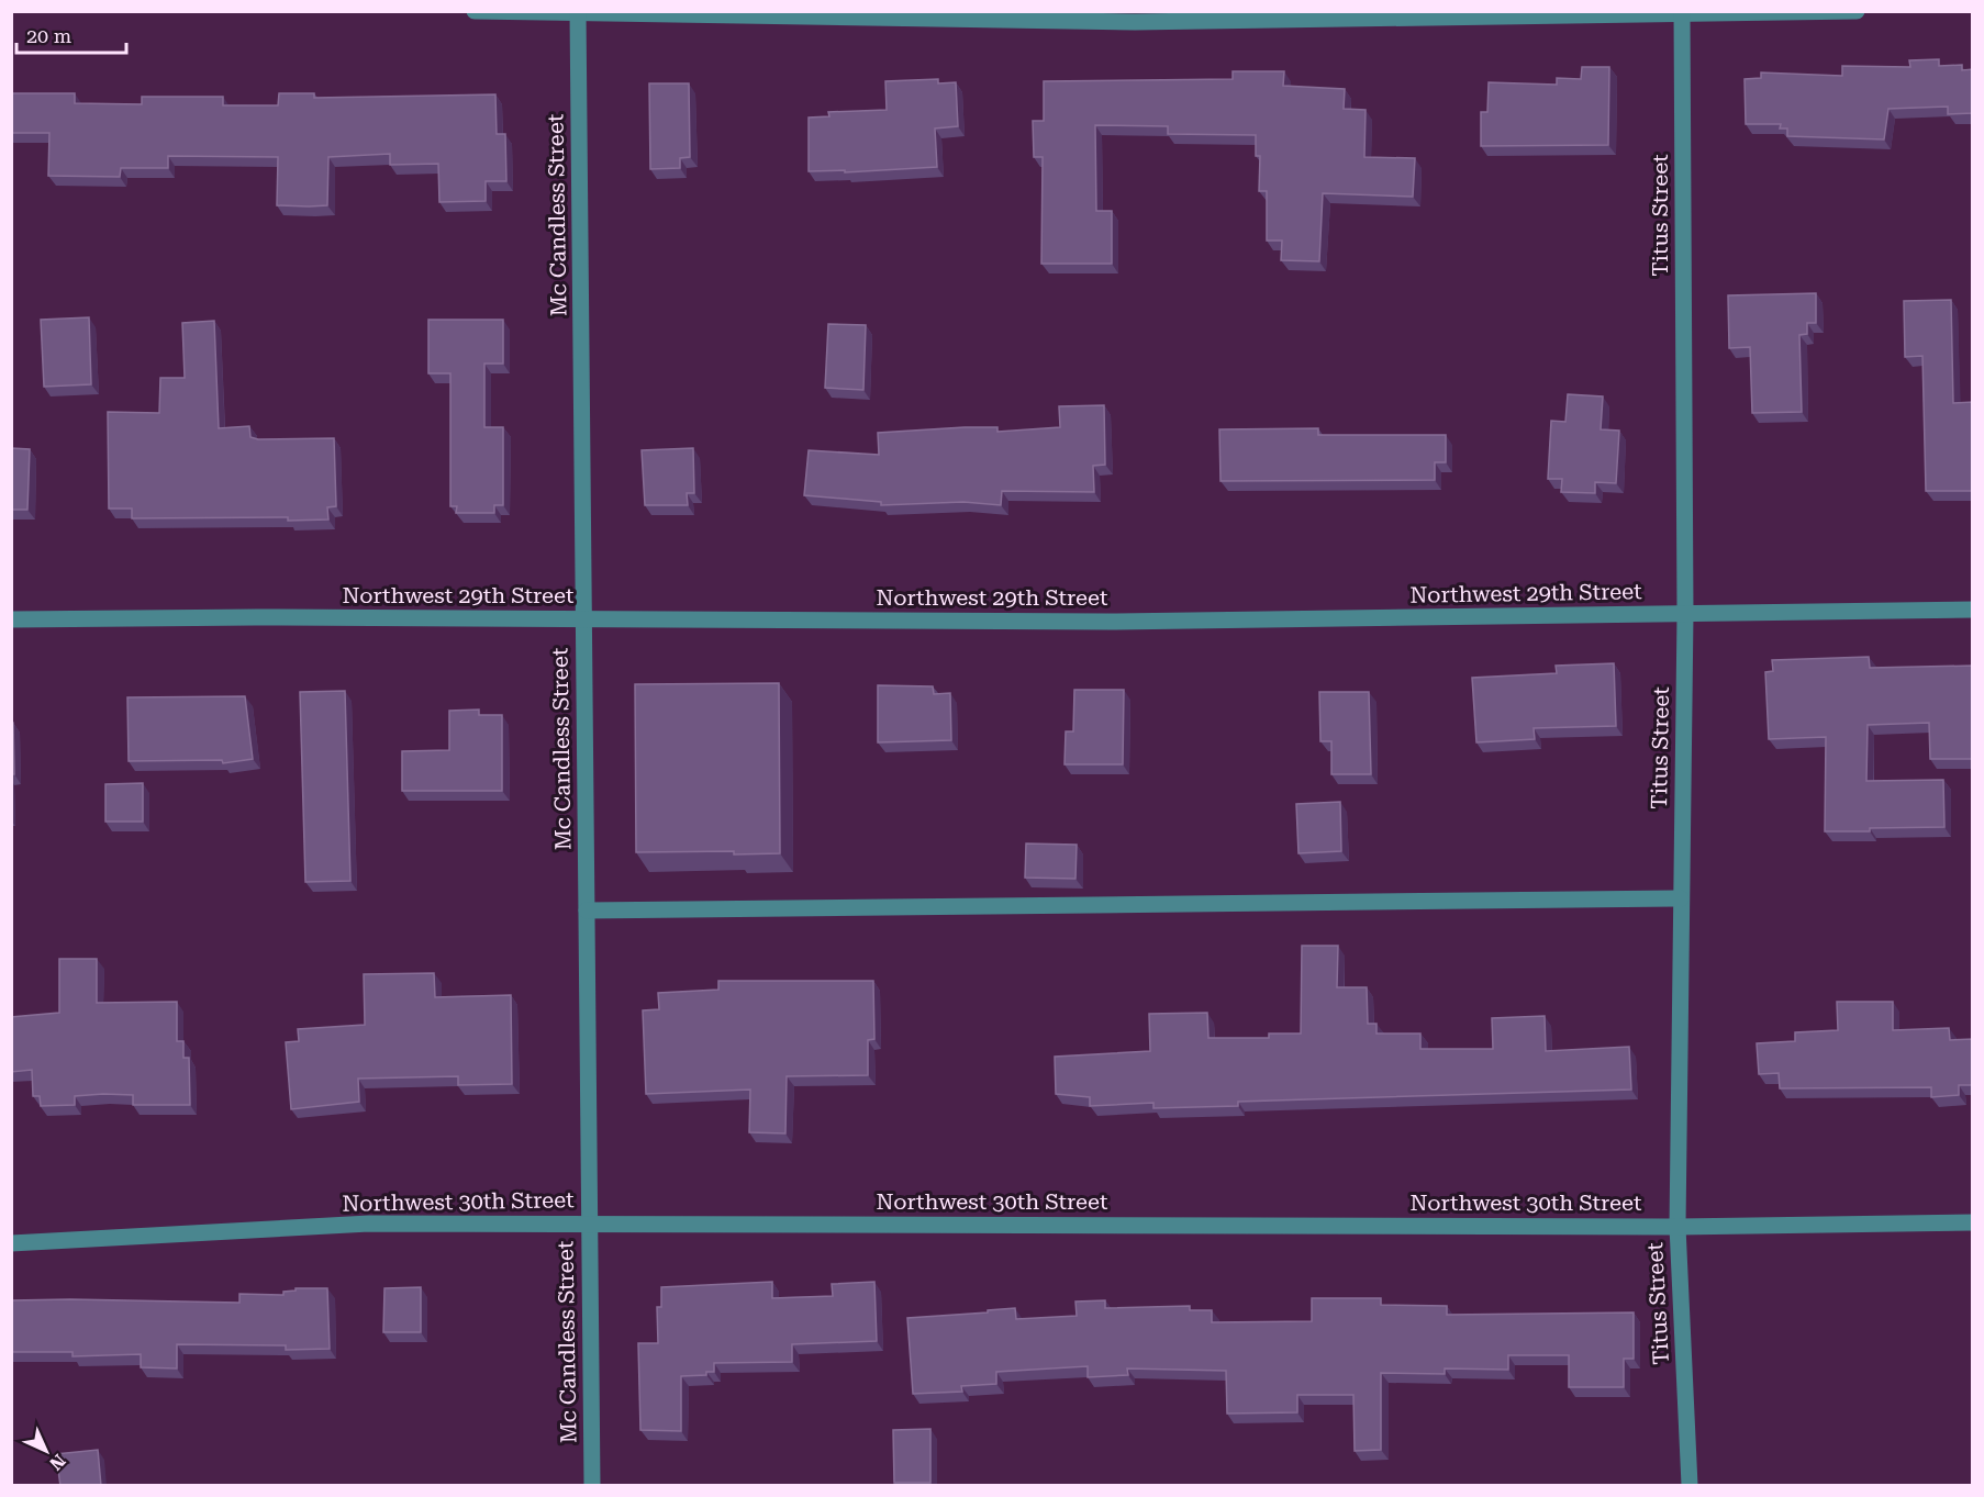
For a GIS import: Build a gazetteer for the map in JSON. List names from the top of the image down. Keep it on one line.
{"streets":{"street":["Mc Candless Street","Titus Street","Northwest 29th Street","Northwest 30th Street"]},"crossings":[["Mc Candless Street","Northwest 29th Street"],["Mc Candless Street","Northwest 30th Street"],["Titus Street","Northwest 29th Street"],["Titus Street","Northwest 30th Street"]],"scale_bar":"20 m","north":"bottom right"}
